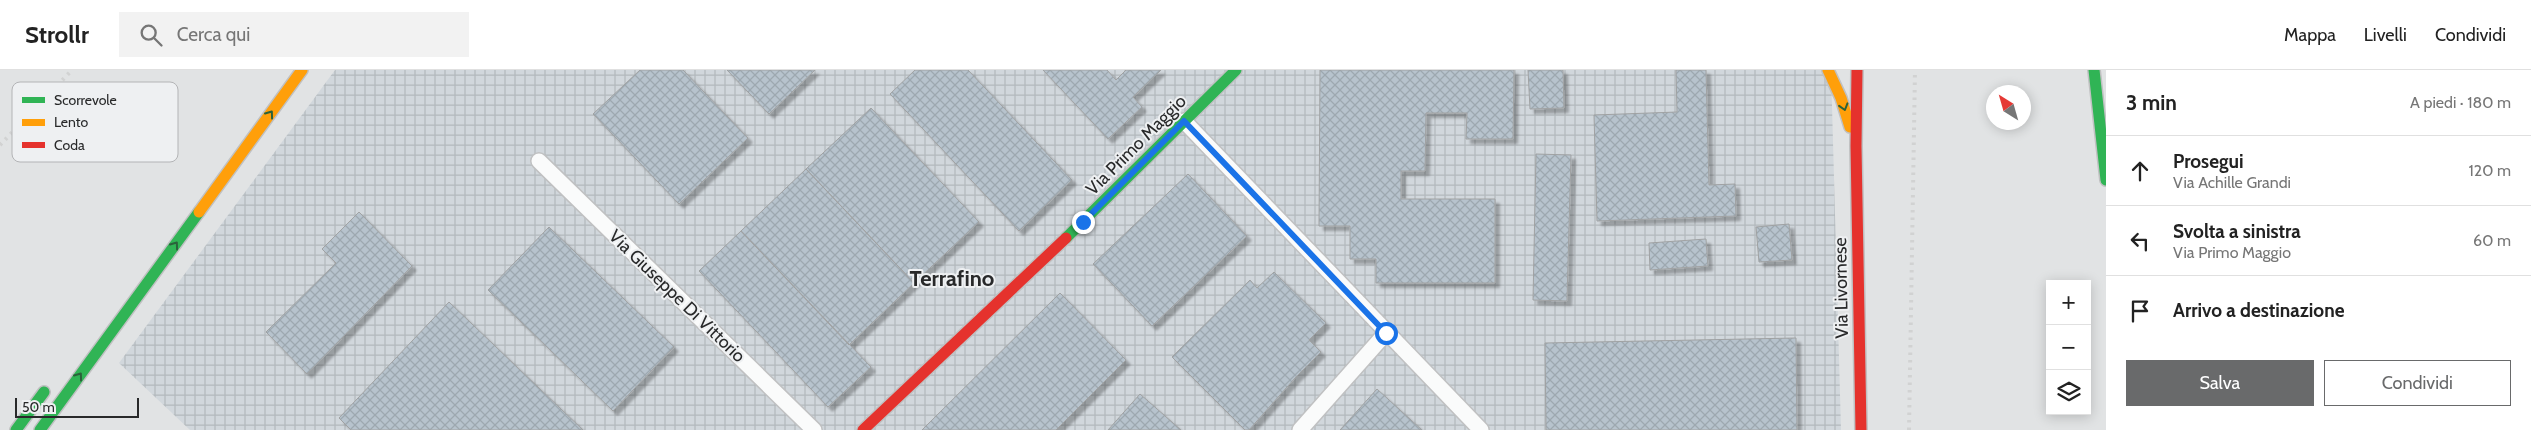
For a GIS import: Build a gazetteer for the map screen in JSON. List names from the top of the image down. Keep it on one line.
{"streets":{"main road":["Via Primo Maggio","Via Livornese"],"street":["Via Giuseppe Di Vittorio"]},"districts":["Terrafino"],"legend":["Scorrevole","Lento","Coda"],"scale_bar":"50 m","north":"top left","page":{"header":"Strollr","search":"Cerca qui","nav":["Mappa","Livelli","Condividi"],"heading":["3 min","A piedi · 180 m"],"list":[["Prosegui","Via Achille Grandi","120 m"],["Svolta a sinistra","Via Primo Maggio","60 m"],"Arrivo a destinazione"],"map_buttons":["+","−"],"buttons":["Salva","Condividi"],"scale":"50 m"}}
